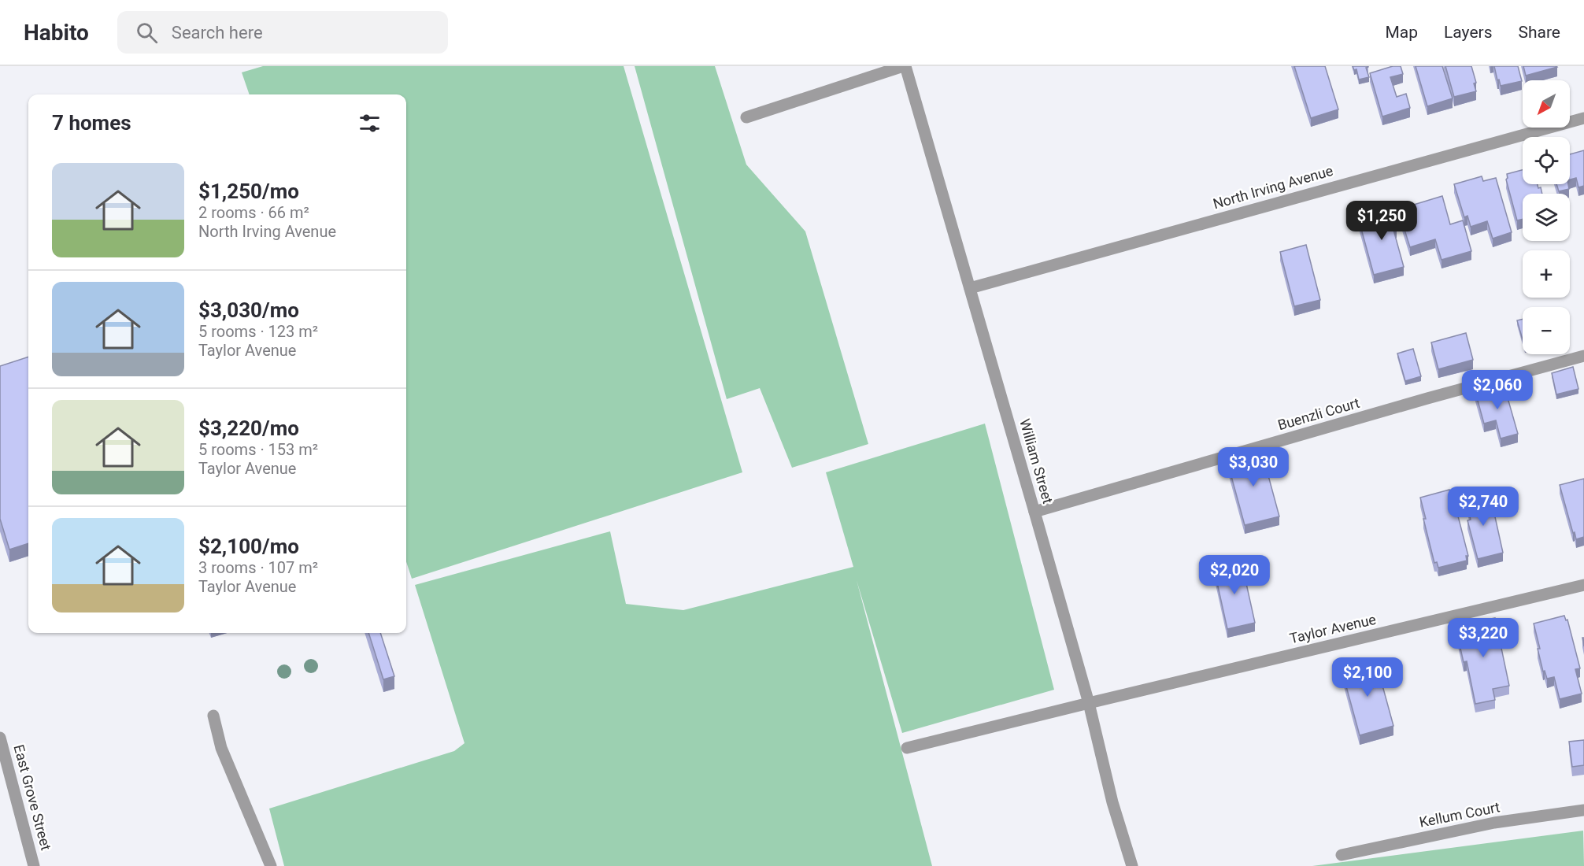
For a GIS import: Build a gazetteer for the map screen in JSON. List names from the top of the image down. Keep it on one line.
{"streets":{"street":["North Irving Avenue","Buenzli Court","William Street","Taylor Avenue","East Grove Street","Kellum Court"]},"crossings":[["North Irving Avenue","William Street"],["Buenzli Court","William Street"],["William Street","Taylor Avenue"]],"north":"bottom left","page":{"header":"Habito","search":"Search here","nav":["Map","Layers","Share"],"map_buttons":["+","−"],"heading":"7 homes","list":[{"name":"$1,250/mo","note":"2 rooms · 66 m² · North Irving Avenue"},{"name":"$3,030/mo","note":"5 rooms · 123 m² · Taylor Avenue"},{"name":"$3,220/mo","note":"5 rooms · 153 m² · Taylor Avenue"},{"name":"$2,100/mo","note":"3 rooms · 107 m² · Taylor Avenue"}],"price":["$1,250","$2,060","$3,030","$2,740","$2,020","$3,220","$2,100"]}}
